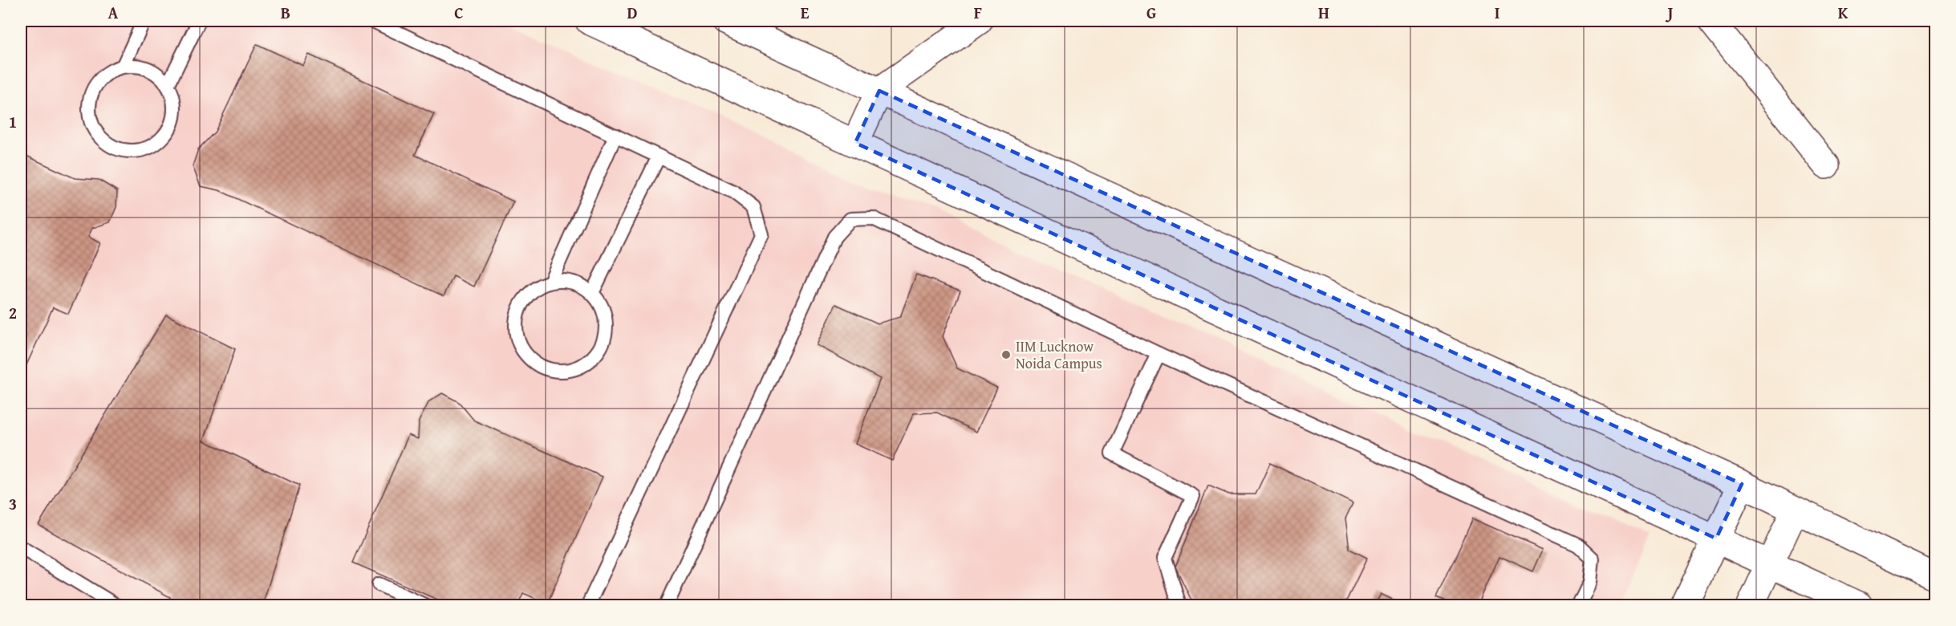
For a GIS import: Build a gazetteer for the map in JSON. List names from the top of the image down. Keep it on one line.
{"places":["IIM Lucknow Noida Campus"],"grid":{"columns":["A","B","C","D","E","F","G","H","I","J","K"],"rows":["1","2","3"]}}
